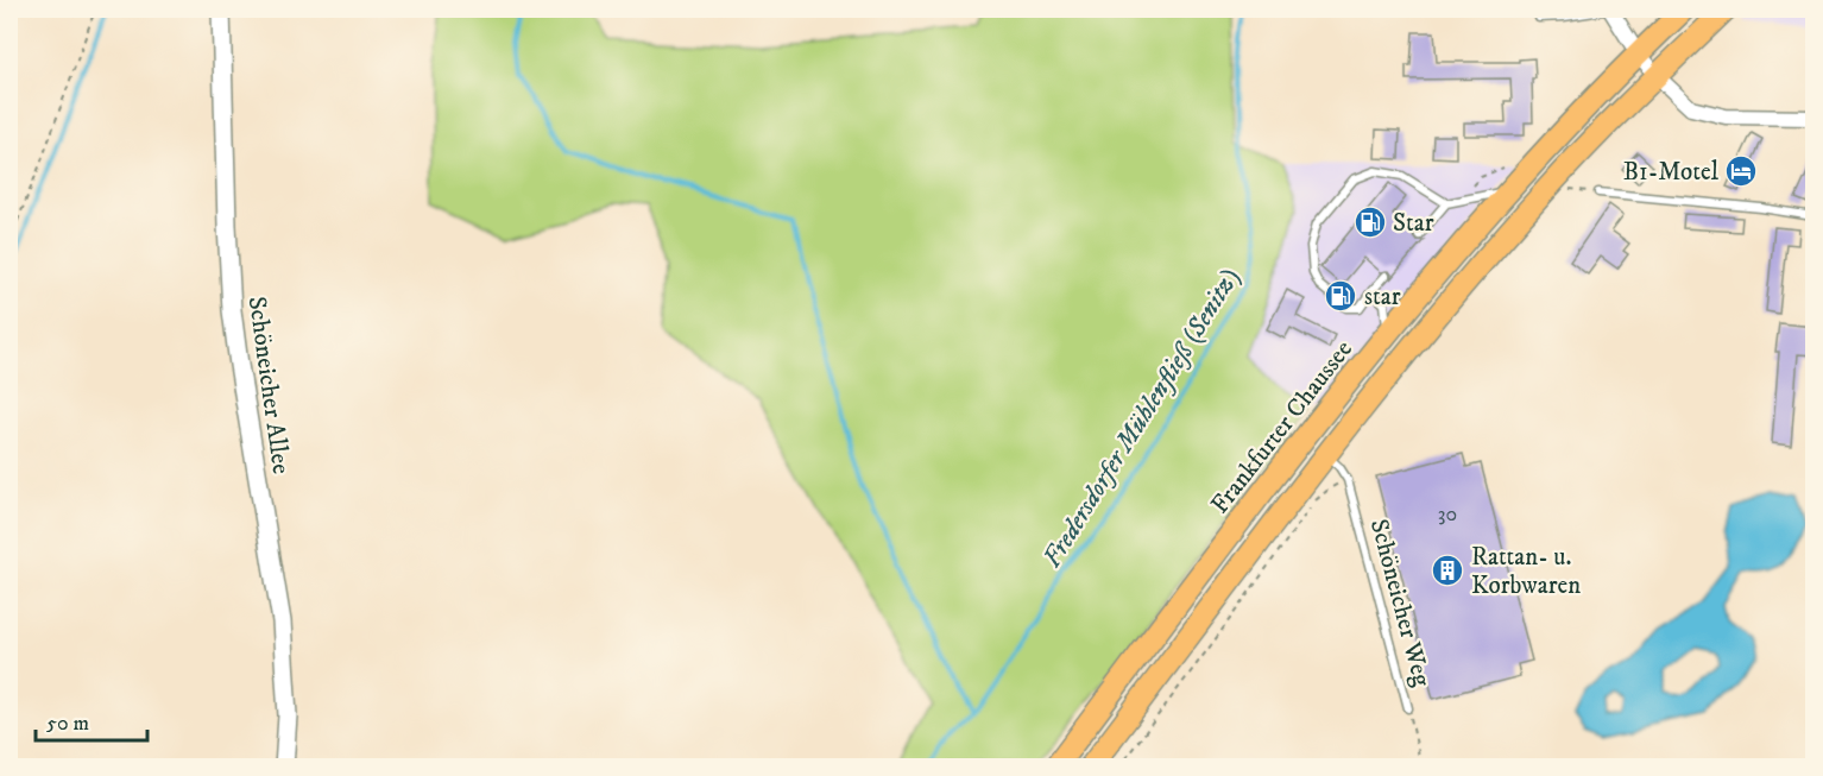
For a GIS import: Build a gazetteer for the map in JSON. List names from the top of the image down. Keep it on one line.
{"streets":{"main road":["Frankfurter Chaussee"],"street":["Schöneicher Allee"],"lane":["Schöneicher Weg"]},"water":["Fredersdorfer Mühlenfließ (Senitz)"],"places":{"hotel":["B1-Motel"],"fuel station":["Star","star"],"building":["Rattan- u. Korbwaren"]},"house_numbers":["30"],"scale_bar":"50 m"}
